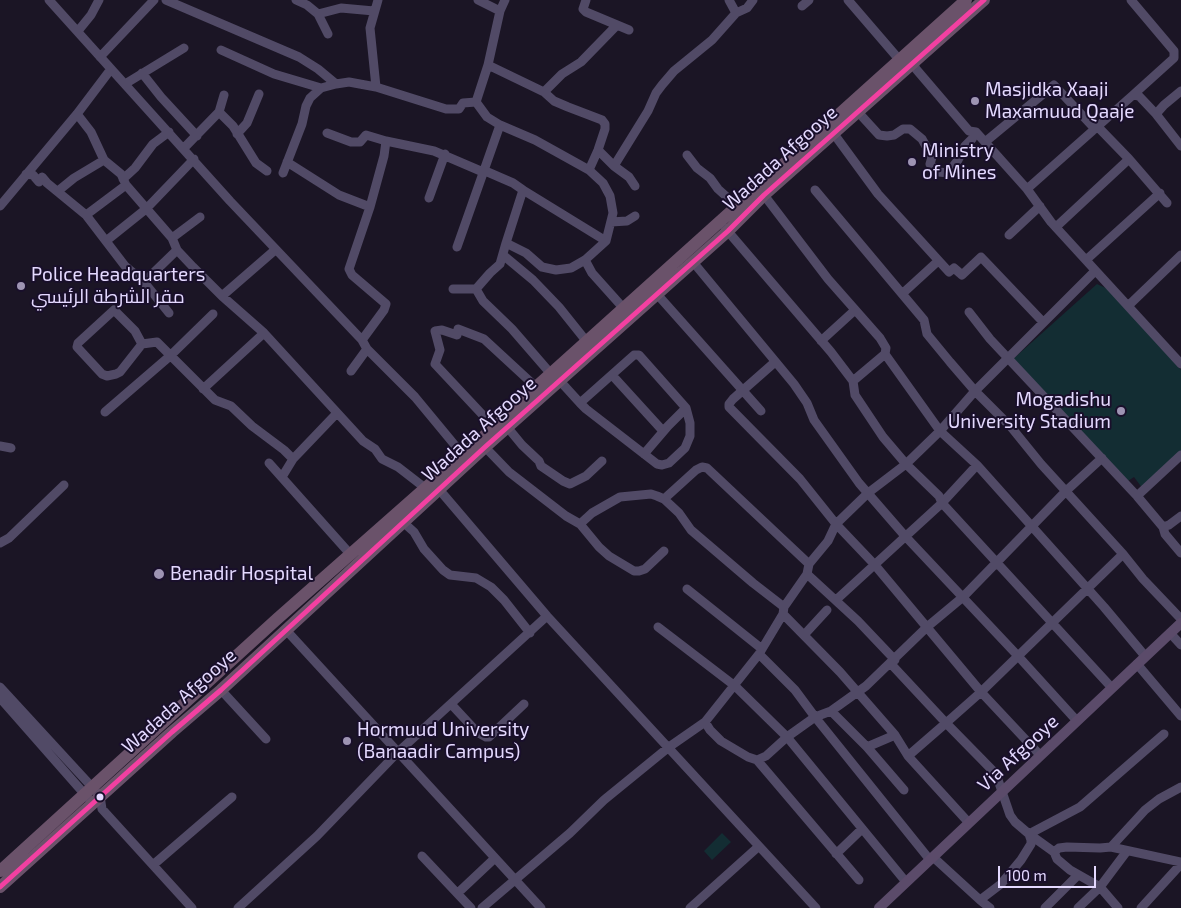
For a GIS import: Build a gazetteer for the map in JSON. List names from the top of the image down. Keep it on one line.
{"streets":{"highway":["Wadada Afgooye"],"main road":["Via Afgooye"]},"places":["Masjidka Xaaji Maxamuud Qaaje","Ministry of Mines","Police Headquarters مقر الشرطة الرئيسي","Mogadishu University Stadium","Benadir Hospital","Hormuud University (Banaadir Campus)"],"scale_bar":"100 m"}
